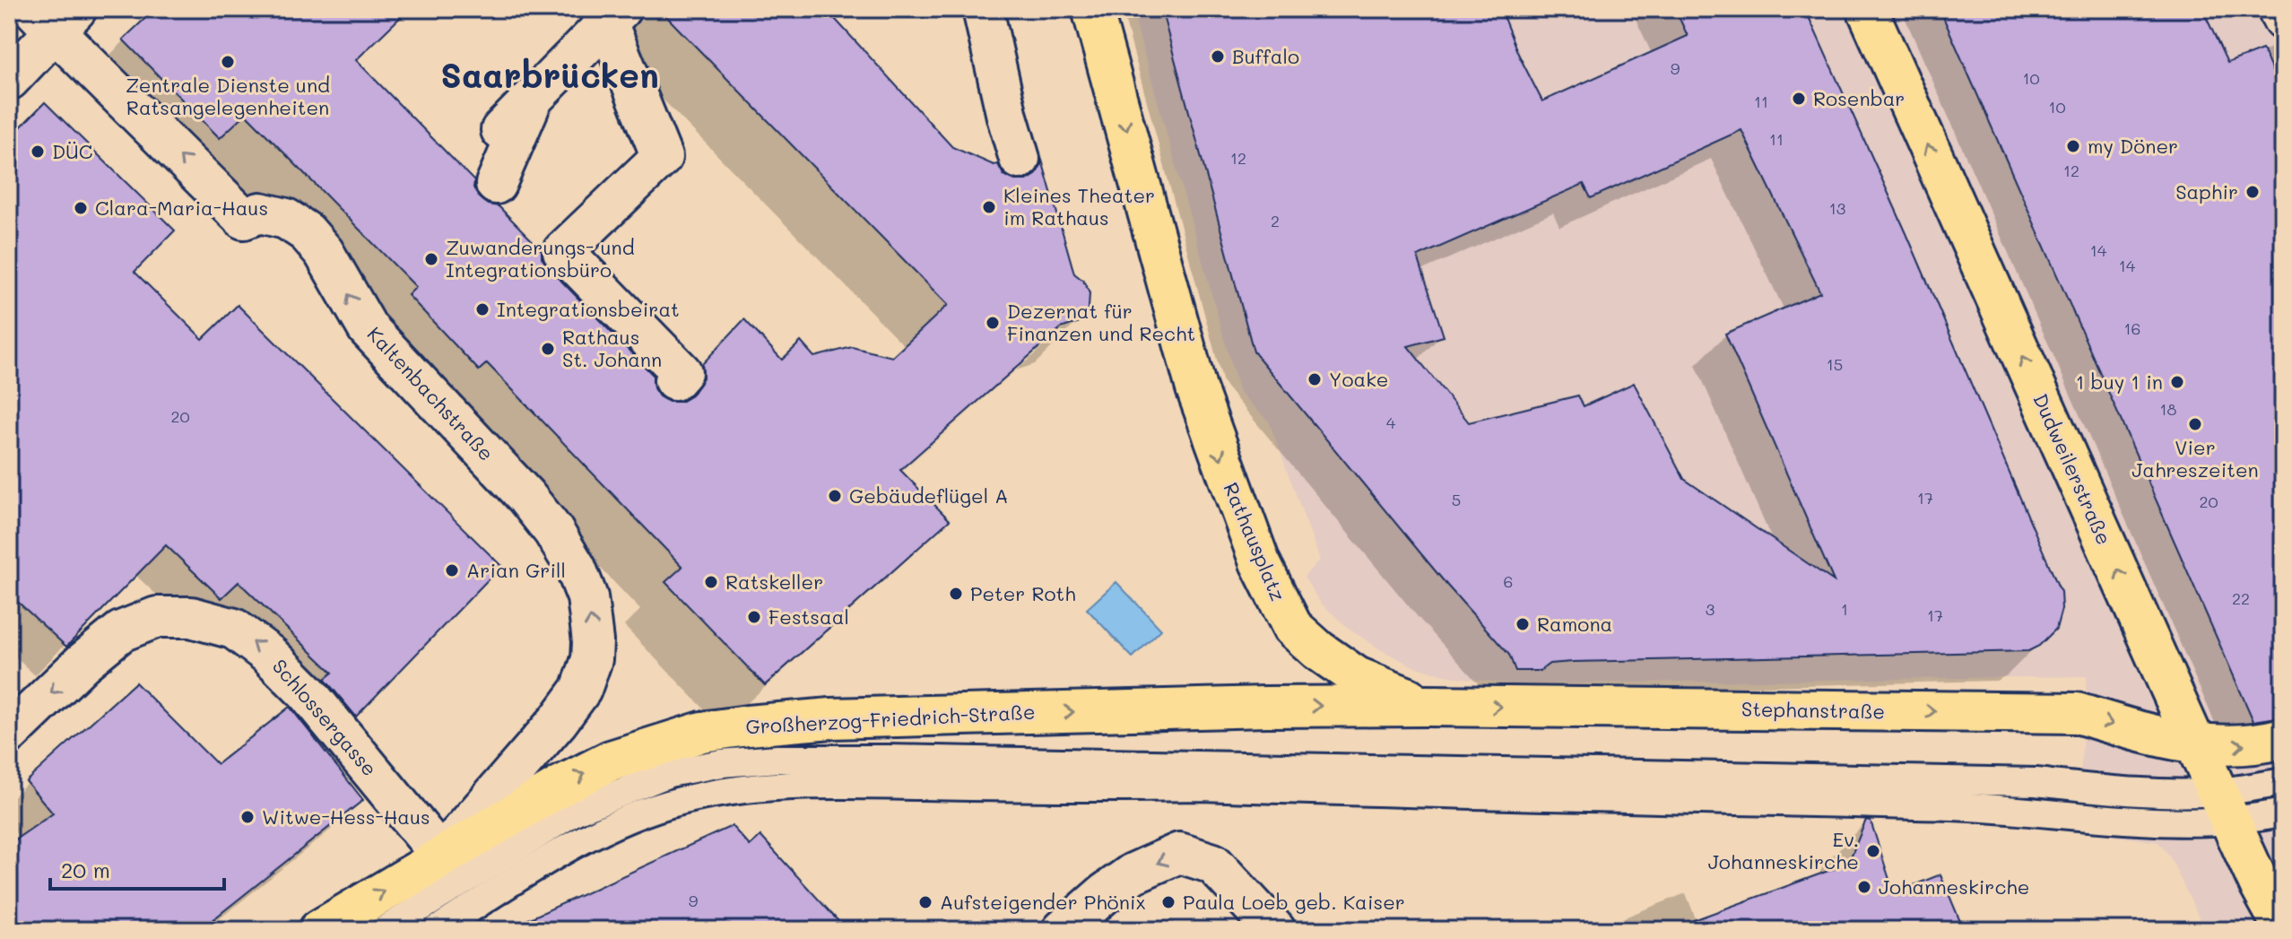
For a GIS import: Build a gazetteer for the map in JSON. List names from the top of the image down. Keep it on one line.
{"streets":{"main road":["Dudweilerstraße","Rathausplatz","Stephanstraße","Großherzog-Friedrich-Straße"],"street":["Kaltenbachstraße","Schlossergasse"]},"crossings":[["Kaltenbachstraße","Schlossergasse"],["Kaltenbachstraße","Großherzog-Friedrich-Straße"],["Dudweilerstraße","Stephanstraße"],["Rathausplatz","Stephanstraße"],["Rathausplatz","Großherzog-Friedrich-Straße"],["Stephanstraße","Großherzog-Friedrich-Straße"],["Schlossergasse","Großherzog-Friedrich-Straße"]],"one_way":["Kaltenbachstraße","Dudweilerstraße","Rathausplatz","Stephanstraße","Großherzog-Friedrich-Straße"],"districts":["Saarbrücken"],"places":["Buffalo","Zentrale Dienste und Ratsangelegenheiten","Rosenbar","my Döner","DÜC","Saphir","Kleines Theater im Rathaus","Clara-Maria-Haus","Zuwanderungs- und Integrationsbüro","Integrationsbeirat","Dezernat für Finanzen und Recht","Rathaus St. Johann","Yoake","1 buy 1 in","Vier Jahreszeiten","Gebäudeflügel A","Arian Grill","Ratskeller","Peter Roth","Festsaal","Ramona","Witwe-Hess-Haus","Ev. Johanneskirche","Johanneskirche","Aufsteigender Phönix","Paula Loeb geb. Kaiser"],"house_numbers":["9","10","11","10","11","12","12","13","2","14","14","16","15","18","20","4","17","5","20","6","22","3","1","17","9"],"scale_bar":"20 m"}
